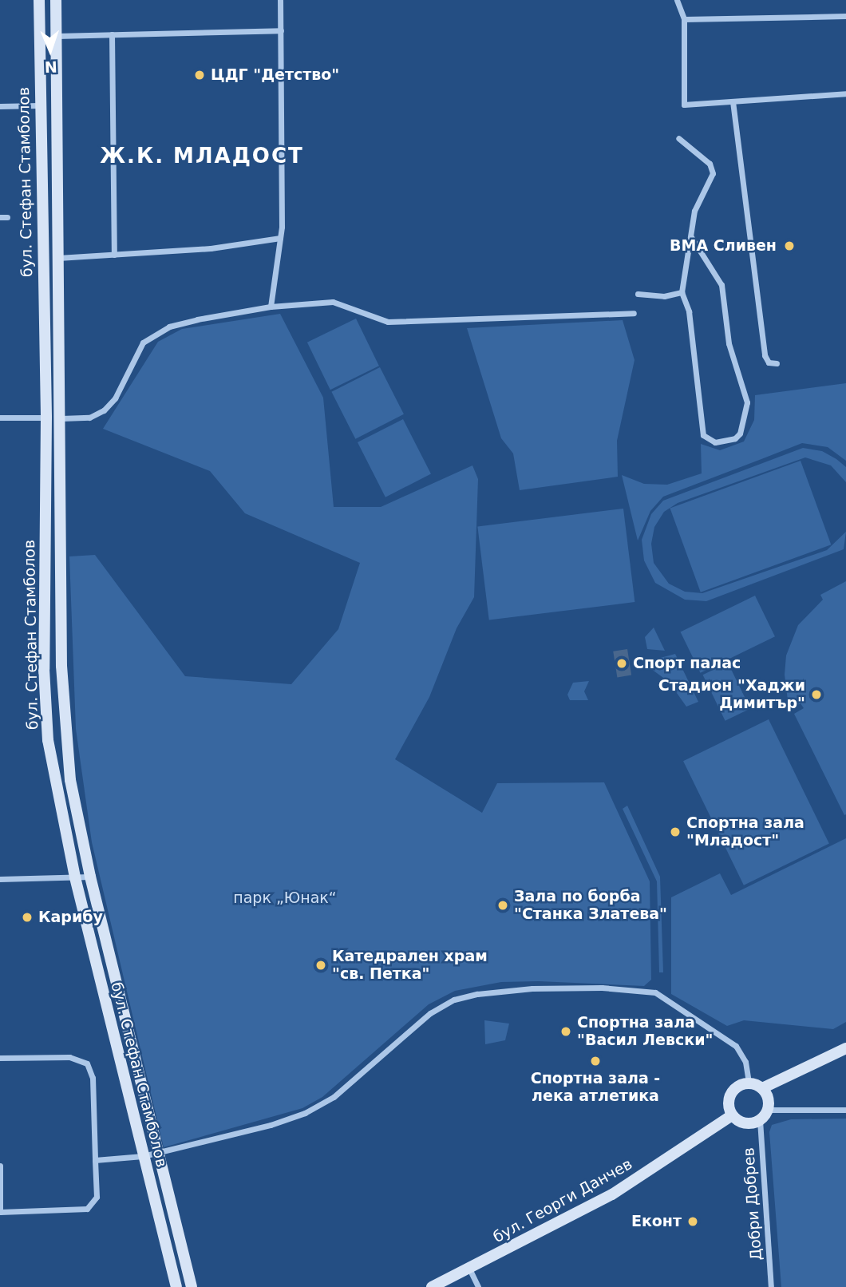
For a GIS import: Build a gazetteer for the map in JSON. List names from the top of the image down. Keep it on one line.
{"streets":{"main road":["бул. Стефан Стамболов","бул. Георги Данчев"],"street":["Добри Добрев"]},"crossings":[["бул. Георги Данчев","Добри Добрев"]],"districts":["Ж.К. МЛАДОСТ"],"parks":["парк „Юнак“"],"places":["ЦДГ \"Детство\"","ВМА Сливен","Спорт палас","Стадион \"Хаджи Димитър\"","Спортна зала \"Младост\"","Зала по борба \"Станка Златева\"","Карибу","Катедрален храм \"св. Петка\"","Спортна зала \"Васил Левски\"","Спортна зала - лека атлетика","Еконт"],"north":"bottom"}
